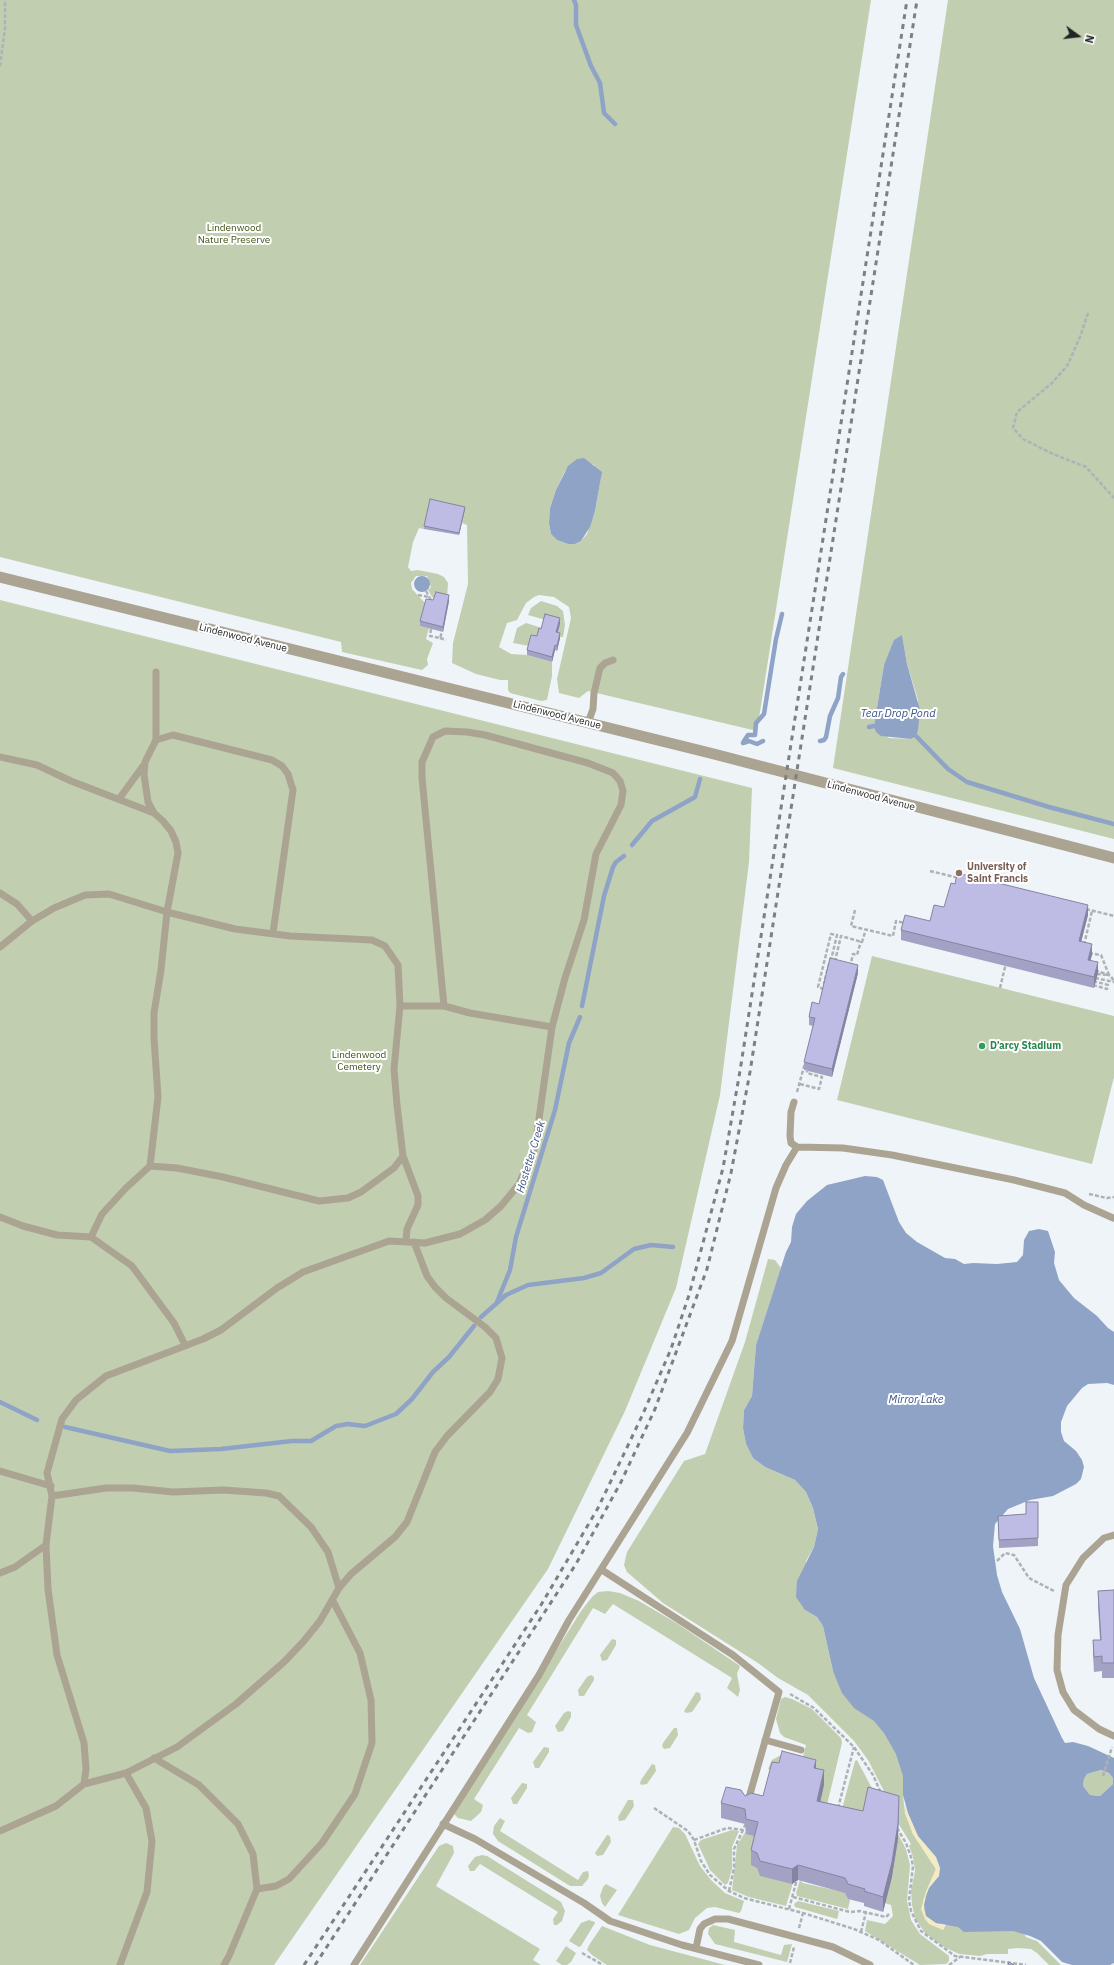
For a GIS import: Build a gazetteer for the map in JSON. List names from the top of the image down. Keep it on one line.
{"streets":{"street":["Lindenwood Avenue"]},"water":["Tear Drop Pond","Hostetter Creek","Mirror Lake"],"parks":["Lindenwood Nature Preserve","Lindenwood Cemetery"],"places":["University of Saint Francis","D’arcy Stadium"],"north":"right"}
